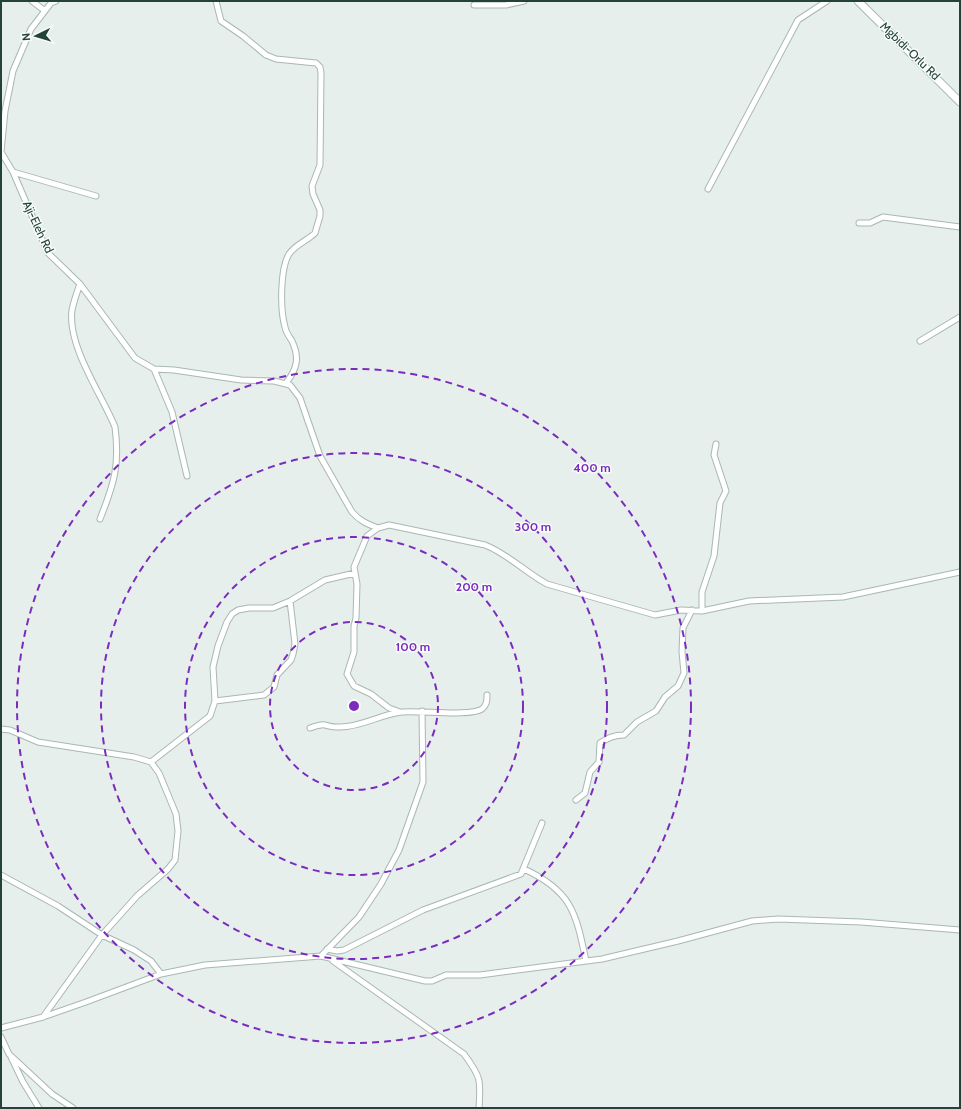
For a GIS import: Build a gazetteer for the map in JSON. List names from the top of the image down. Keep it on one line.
{"streets":{"main road":["Mgbidi-Orlu Rd"],"street":["Aji-Eleh Rd"]},"north":"left","rings":["400 m","300 m","200 m","100 m"]}
